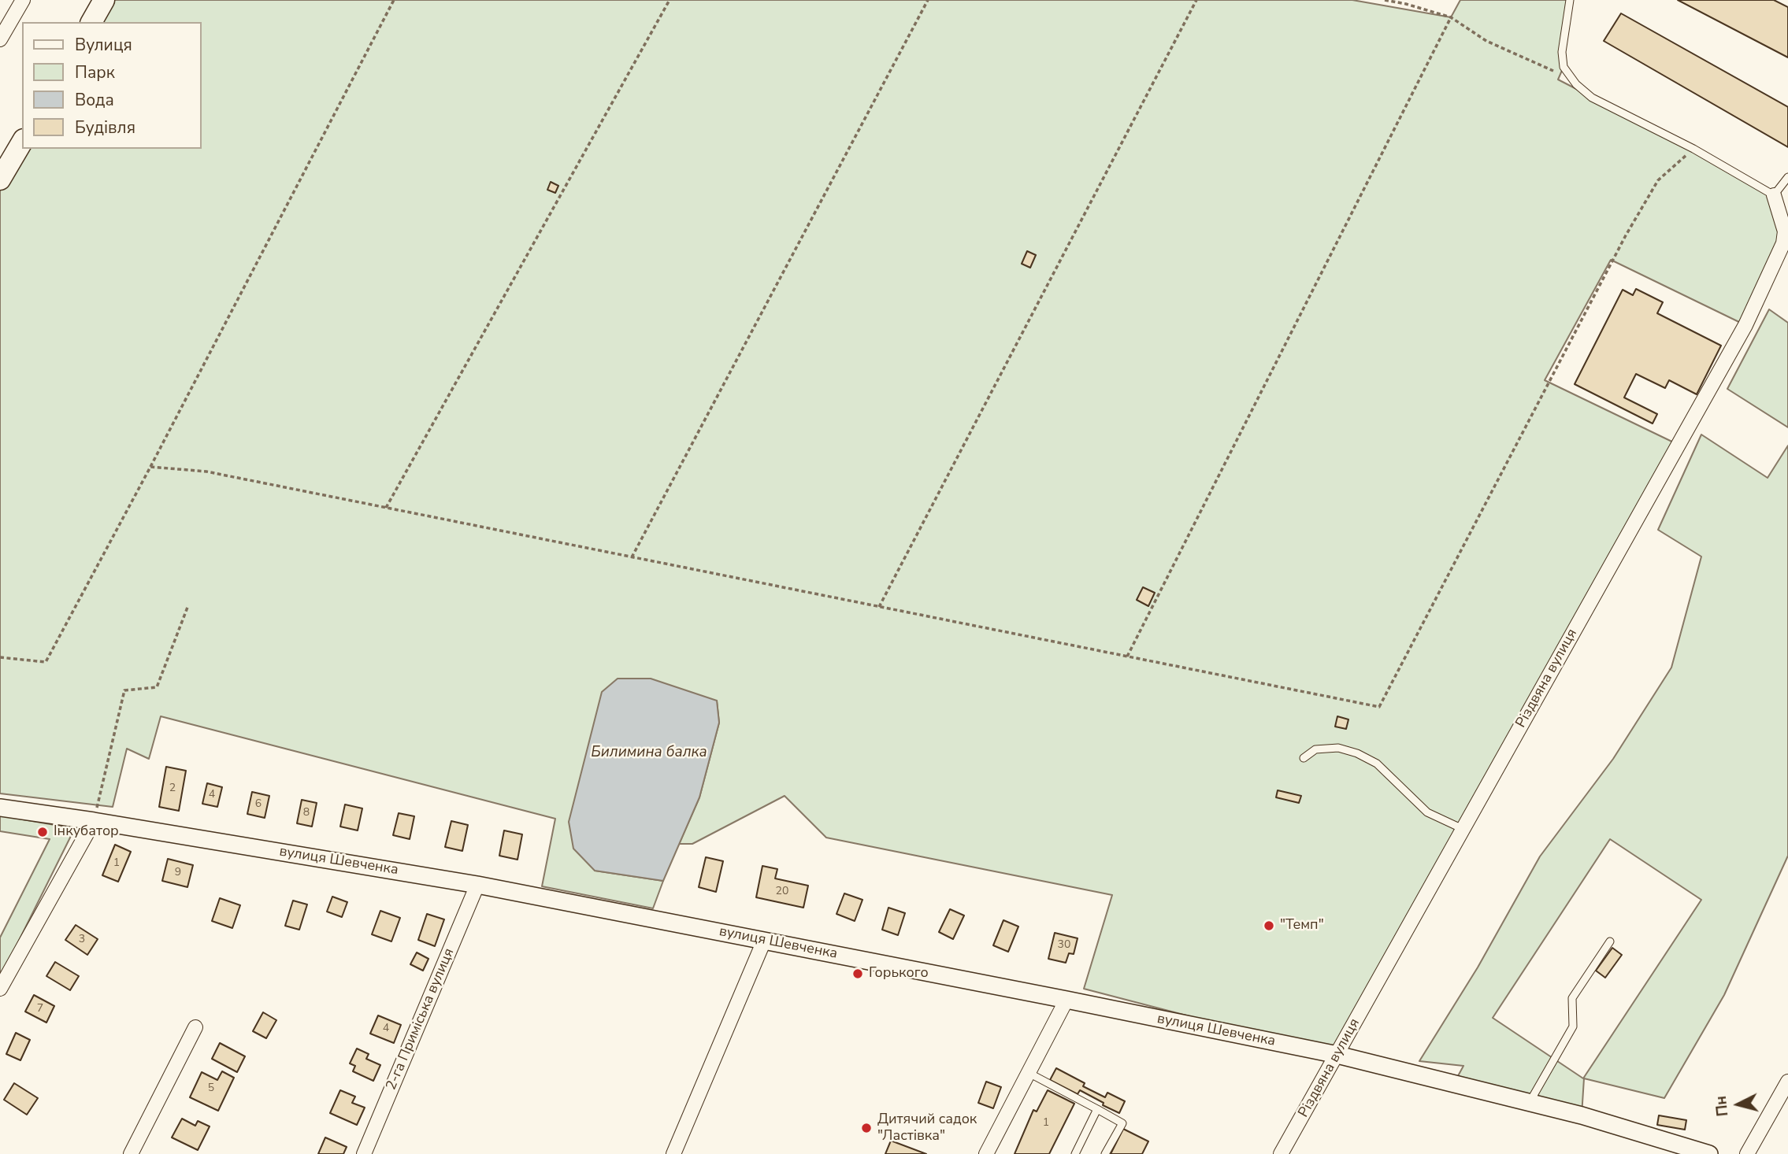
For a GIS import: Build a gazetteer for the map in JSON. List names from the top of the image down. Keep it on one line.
{"streets":{"street":["Різдвяна вулиця","вулиця Шевченка","2-га Приміська вулиця"]},"crossings":[["Різдвяна вулиця","вулиця Шевченка"],["вулиця Шевченка","2-га Приміська вулиця"]],"water":["Билимина балка"],"places":["Інкубатор","\"Темп\"","Горького","Дитячий садок \"Ластівка\""],"house_numbers":["2","4","6","8","1","9","20","3","30","7","4","5","1"],"legend":["Вулиця","Парк","Вода","Будівля"],"north":"left"}
